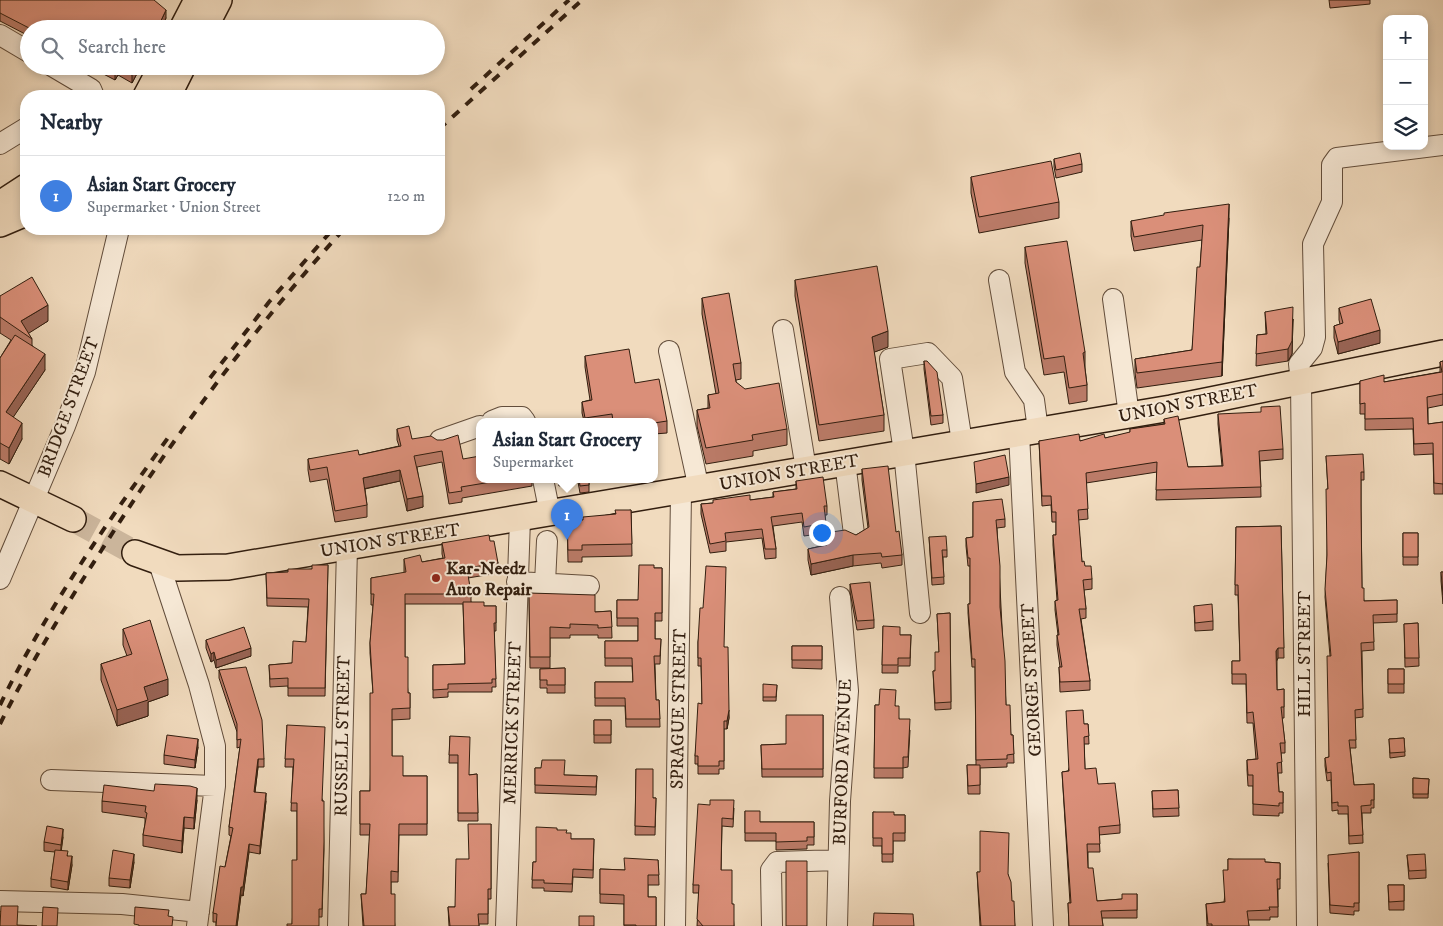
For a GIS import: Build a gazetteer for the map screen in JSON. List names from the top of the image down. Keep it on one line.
{"streets":{"main road":["UNION STREET"],"street":["BRIDGE STREET","HILL STREET","GEORGE STREET","SPRAGUE STREET","MERRICK STREET","RUSSELL STREET","BURFORD AVENUE"]},"crossings":[["UNION STREET","HILL STREET"],["UNION STREET","GEORGE STREET"],["UNION STREET","SPRAGUE STREET"],["UNION STREET","MERRICK STREET"],["UNION STREET","RUSSELL STREET"]],"places":["Kar-Needz Auto Repair"],"page":{"map_buttons":["+","−"],"search":"Search here","heading":"Nearby","list":[{"mark":"1","name":"Asian Start Grocery","note":"Supermarket · Union Street","value":"120 m"}],"popup":["Asian Start Grocery","Supermarket"],"pins":"1"}}
